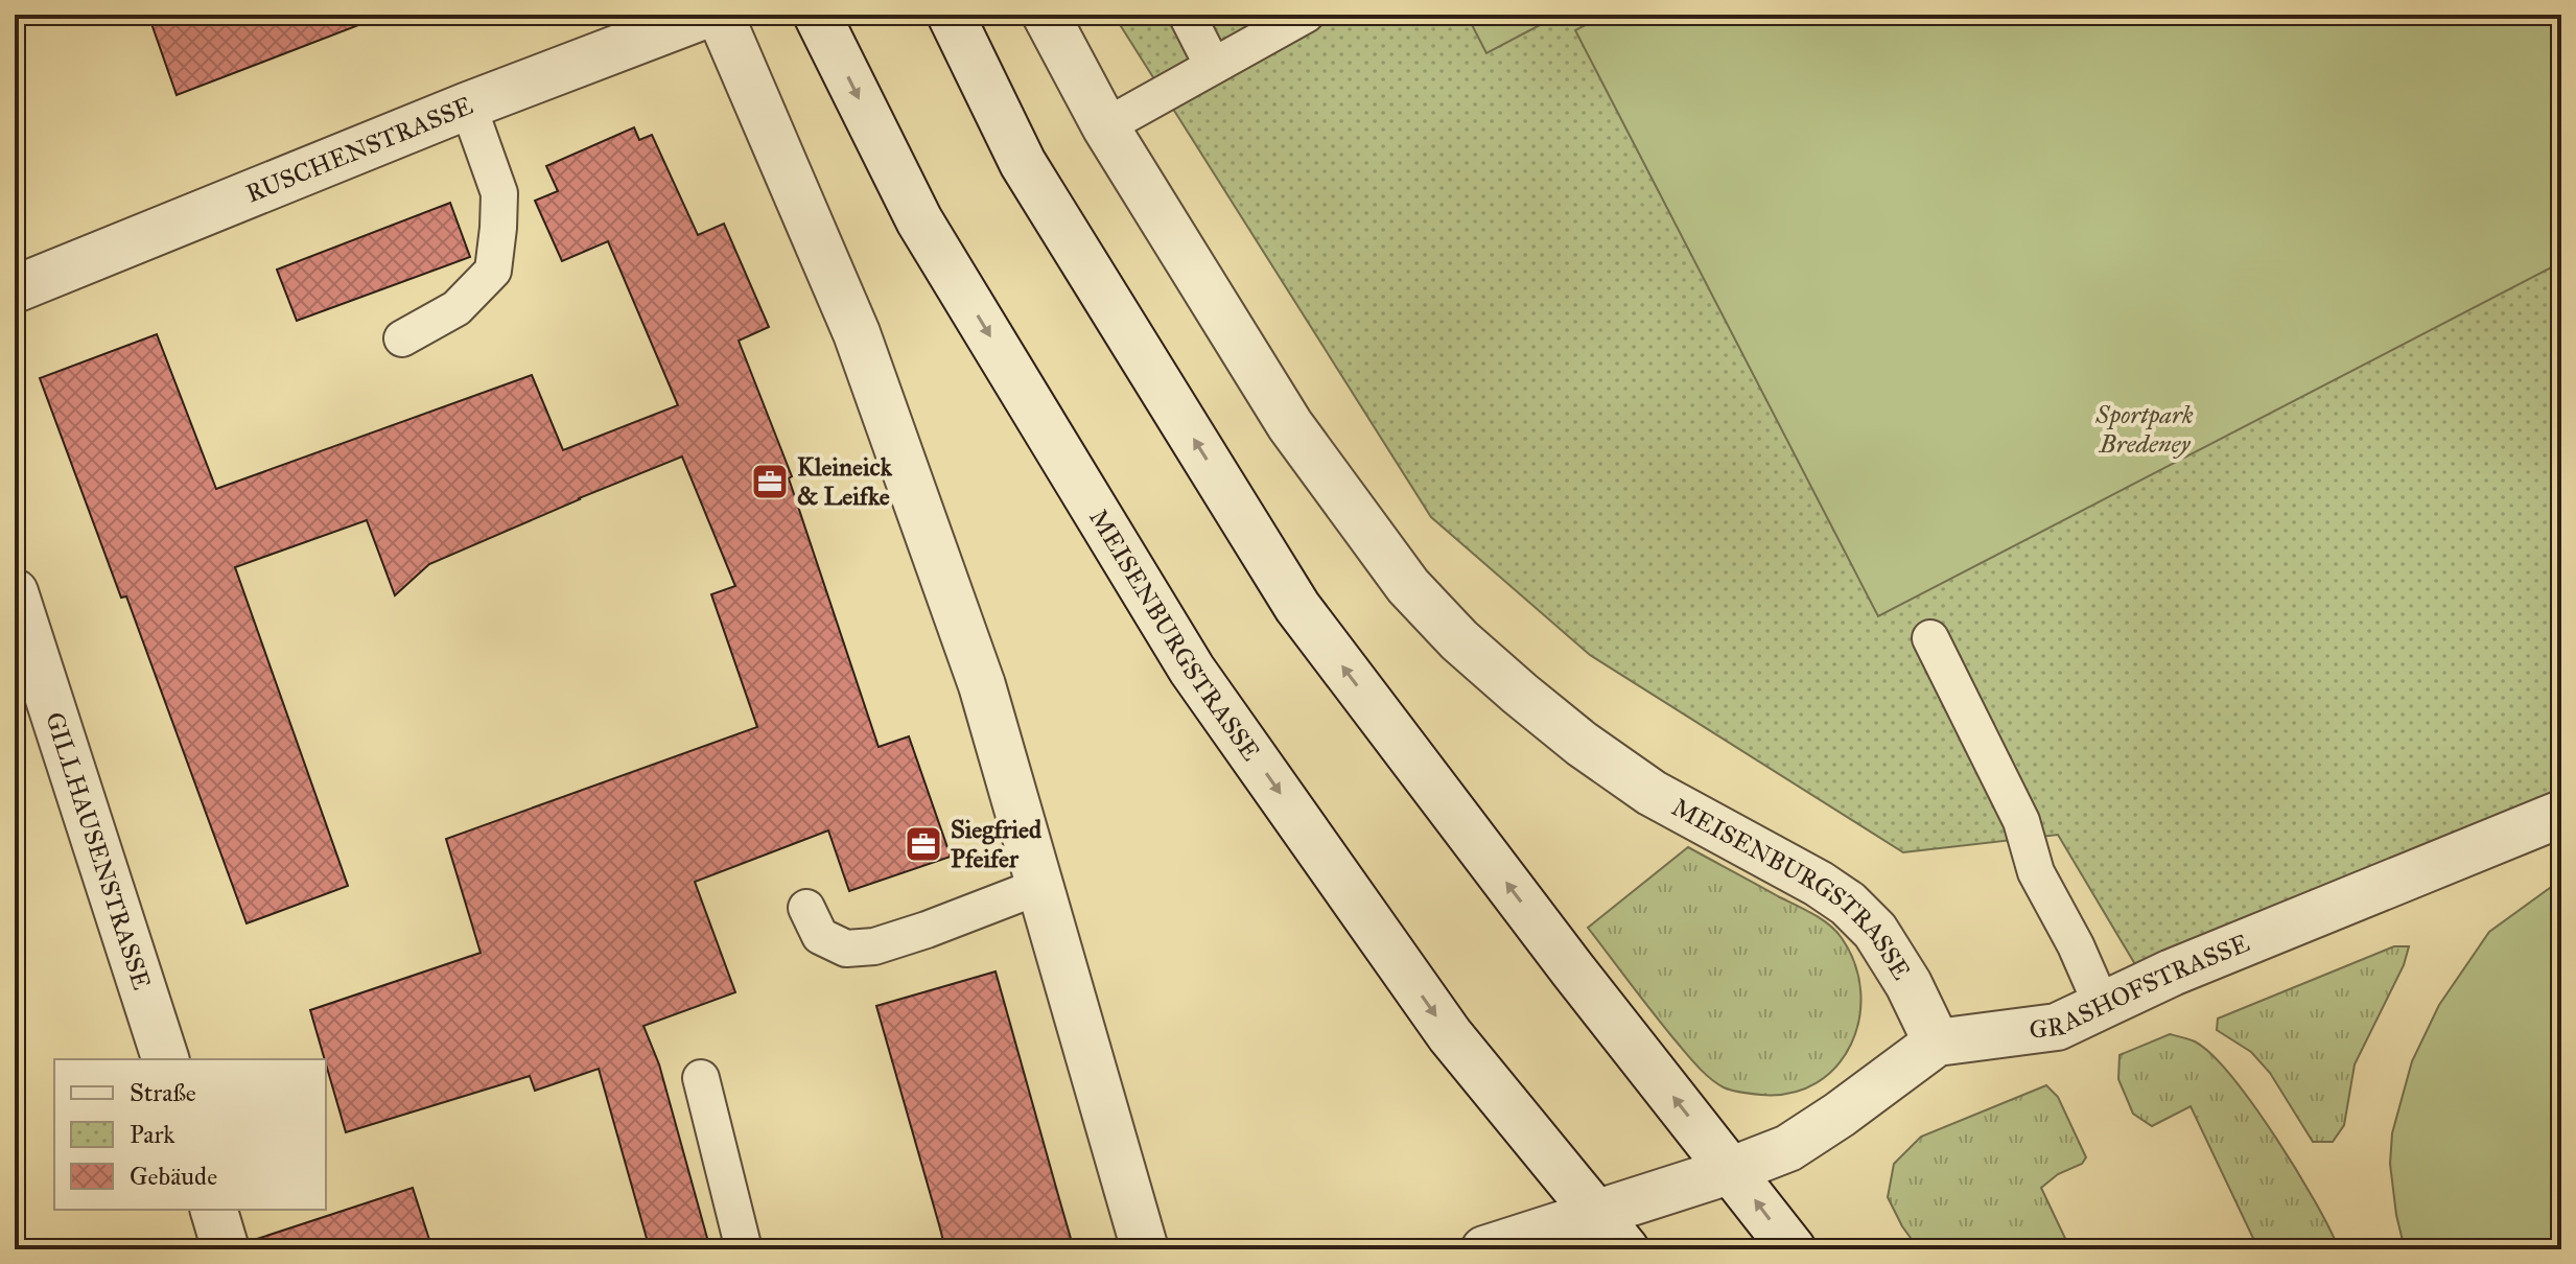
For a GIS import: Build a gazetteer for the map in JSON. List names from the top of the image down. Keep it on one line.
{"streets":{"street":["RUSCHENSTRASSE","MEISENBURGSTRASSE","GILLHAUSENSTRASSE","GRASHOFSTRASSE"]},"crossings":[["MEISENBURGSTRASSE","GRASHOFSTRASSE"]],"parks":["Sportpark Bredeney"],"places":{"office":["Kleineick & Leifke","Siegfried Pfeifer"]},"legend":["Straße","Park","Gebäude"]}
